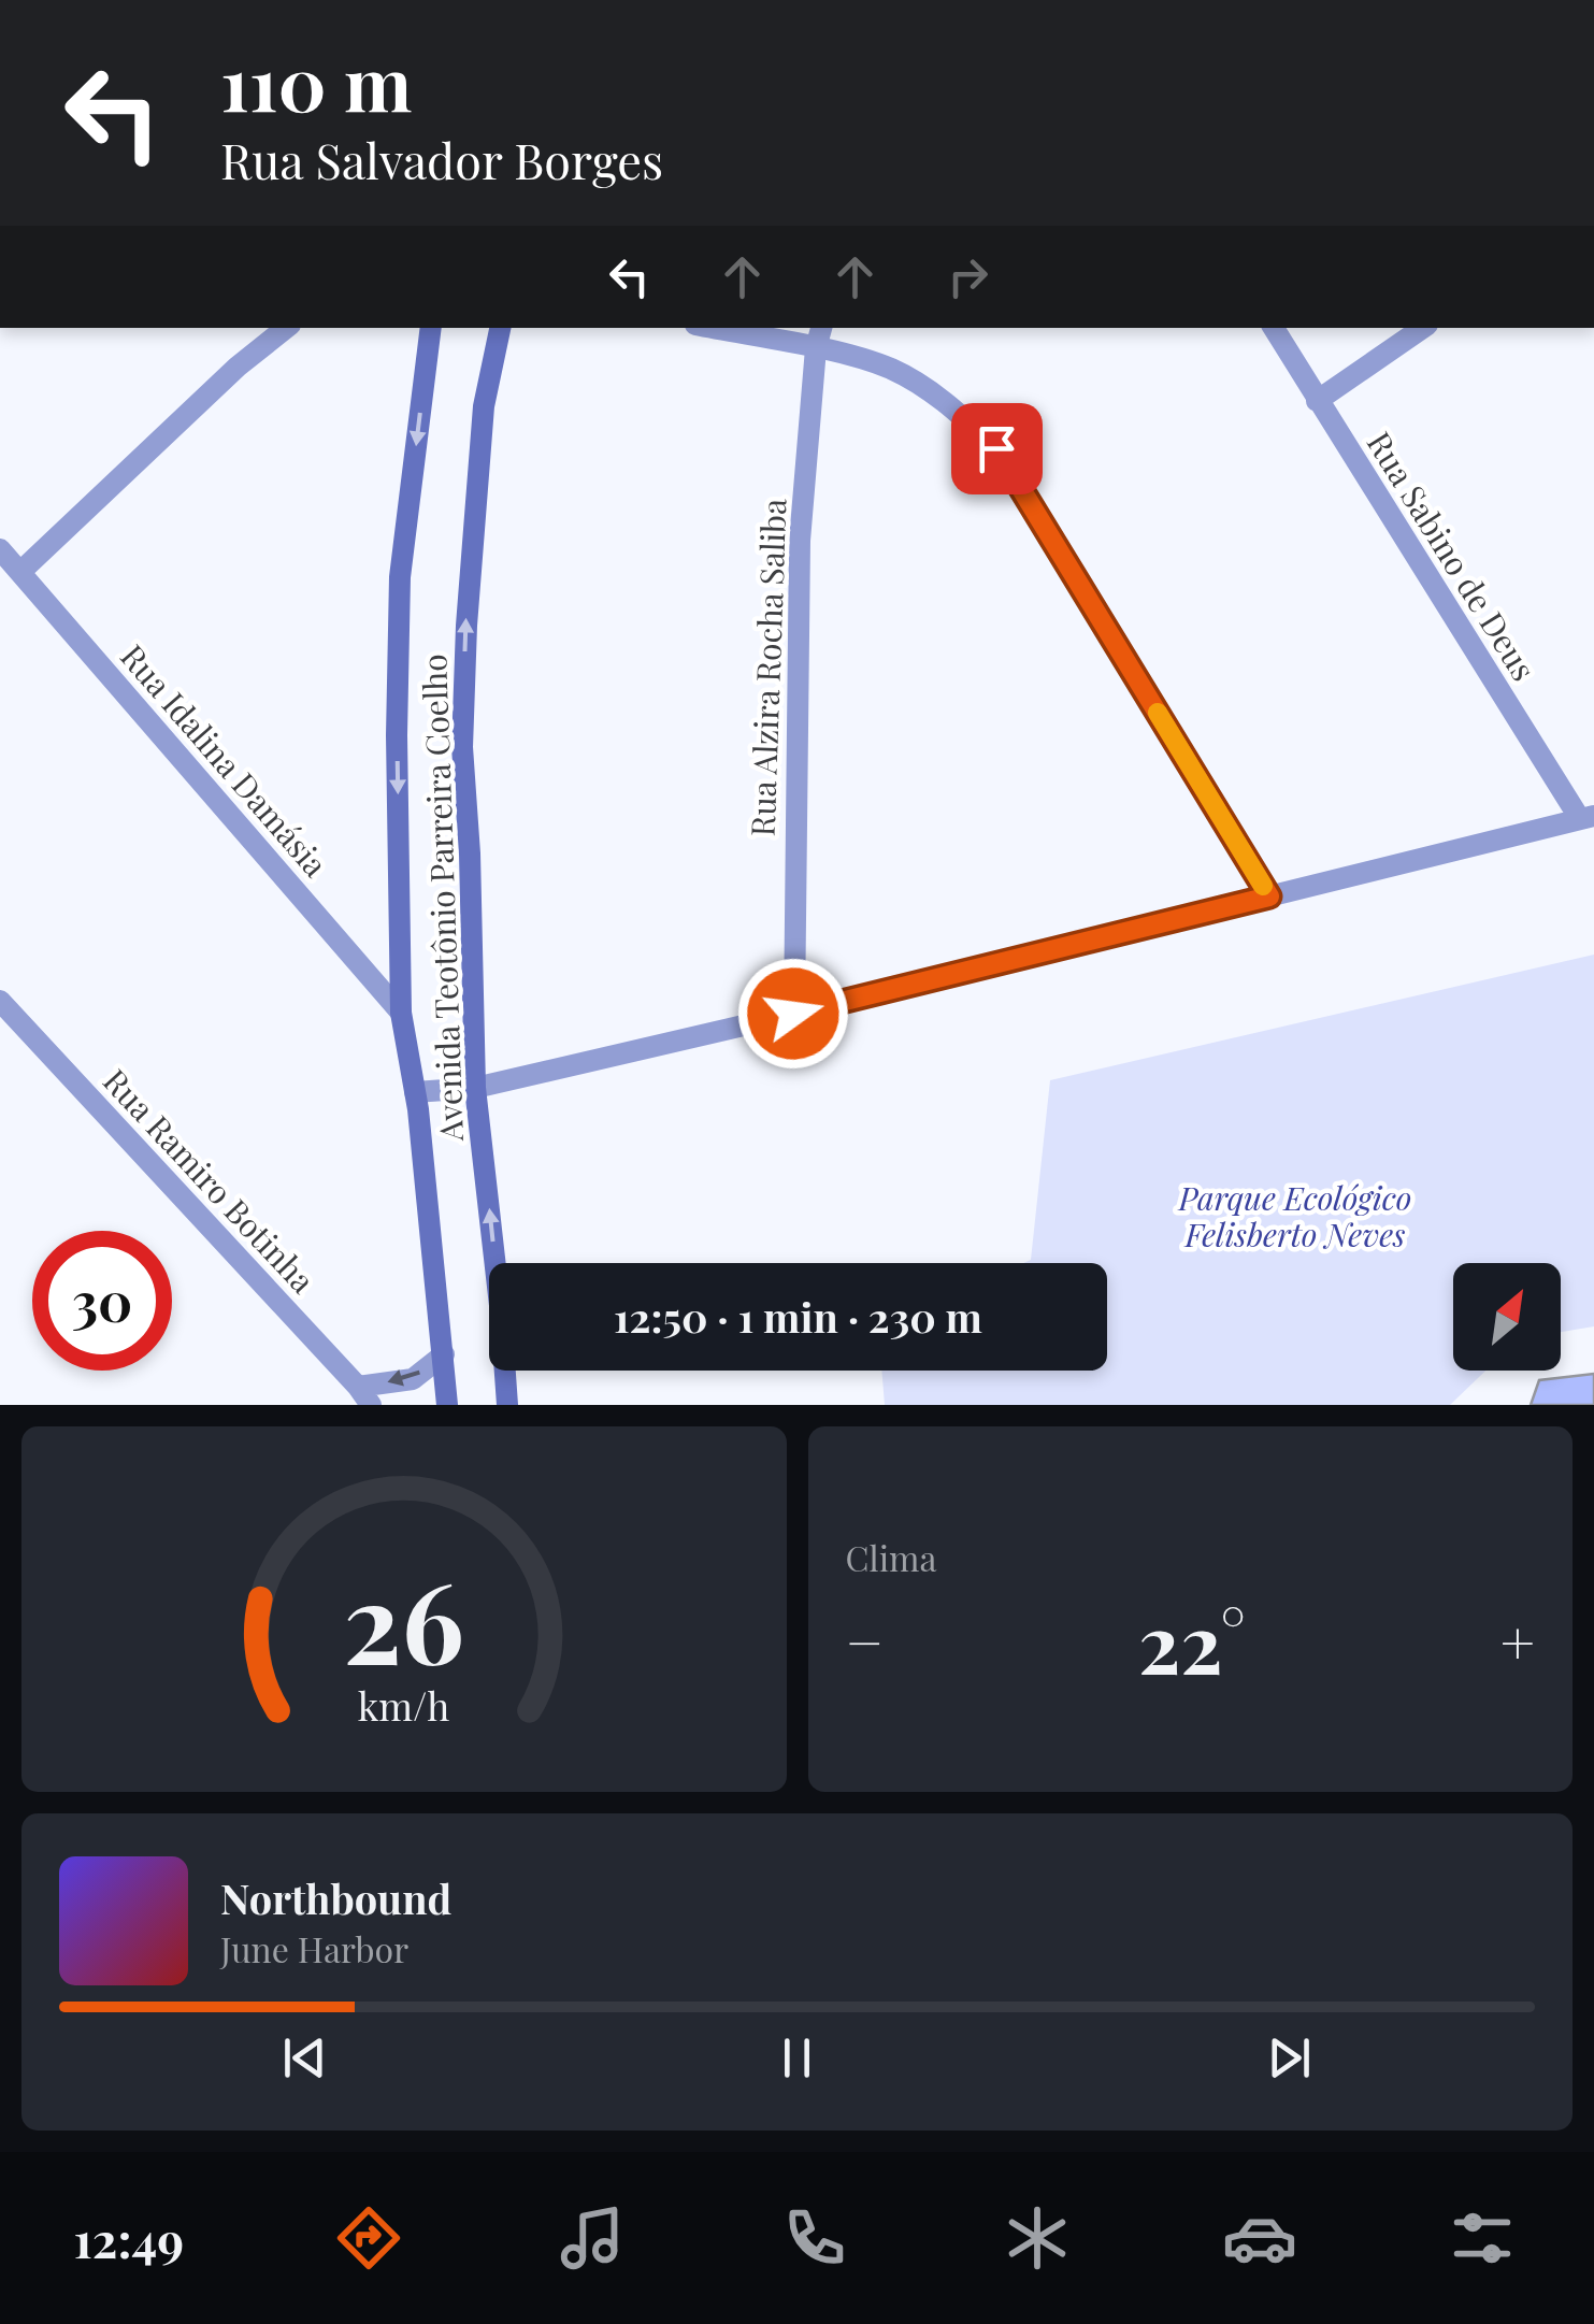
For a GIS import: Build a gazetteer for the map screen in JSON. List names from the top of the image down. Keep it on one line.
{"streets":{"main road":["Avenida Teotônio Parreira Coelho"],"street":["Rua Sabino de Deus","Rua Alzira Rocha Saliba","Rua Idalina Damásia","Rua Ramiro Botinha"]},"crossings":[["Rua Idalina Damásia","Avenida Teotônio Parreira Coelho"]],"parks":["Parque Ecológico Felisberto Neves"],"north":"top right","page":{"turn":["110 m","Rua Salvador Borges"],"limit":"30","trip":"12:50 · 1 min · 230 m","tile":"Clima","heat":["−","22°","+"],"song":["Northbound","June Harbor"],"tabs":"12:49","gauge":["26","km/h"]}}
